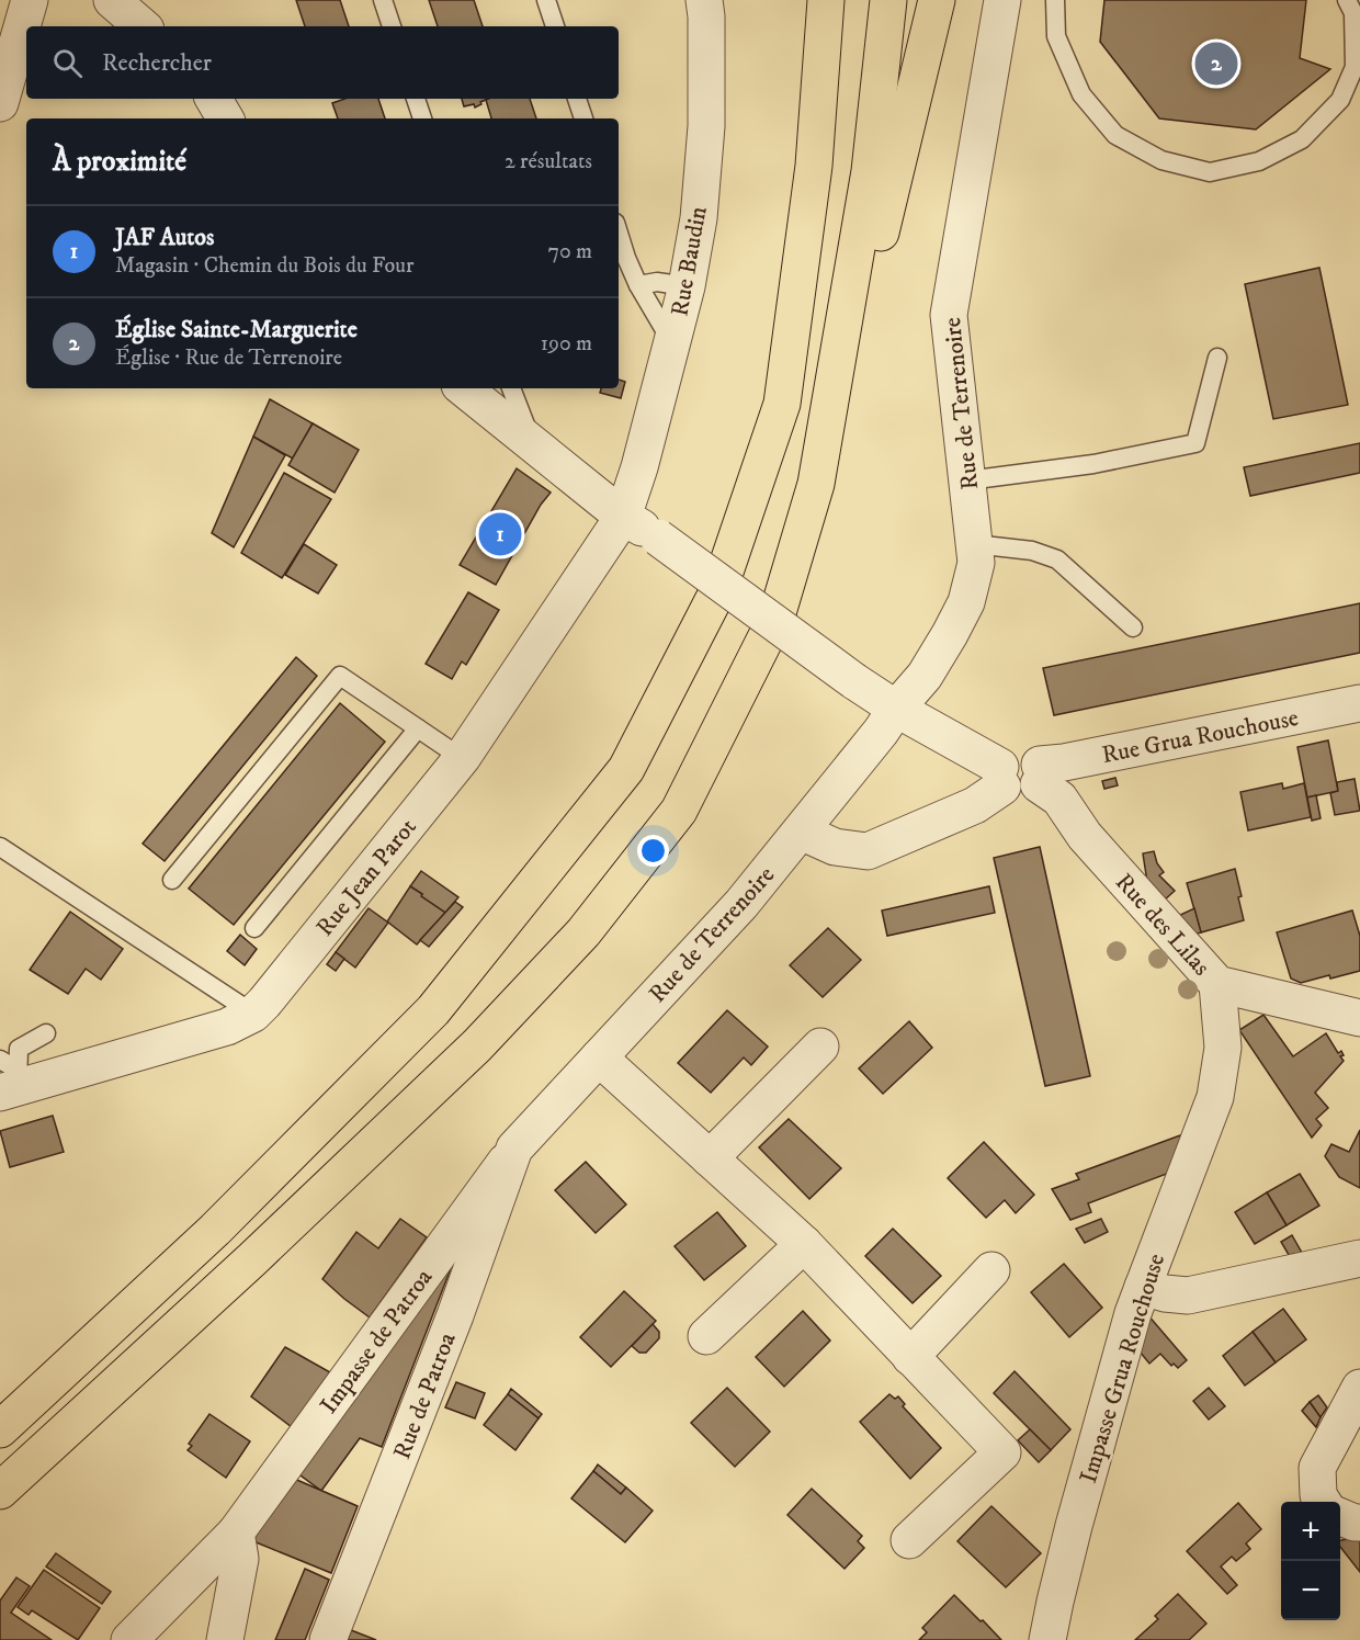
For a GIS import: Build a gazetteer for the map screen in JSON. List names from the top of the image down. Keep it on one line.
{"streets":{"street":["Rue Baudin","Rue de Terrenoire","Rue Grua Rouchouse","Rue Jean Parot","Rue des Lilas","Impasse de Patroa","Impasse Grua Rouchouse","Rue de Patroa"]},"crossings":[["Rue Baudin","Rue Jean Parot"],["Rue de Terrenoire","Impasse de Patroa"],["Rue de Terrenoire","Rue de Patroa"],["Rue Grua Rouchouse","Rue des Lilas"],["Rue des Lilas","Impasse Grua Rouchouse"],["Impasse de Patroa","Rue de Patroa"]],"page":{"search":"Rechercher","pins":["2","1"],"heading":["À proximité","2 résultats"],"list":[{"mark":"1","name":"JAF Autos","note":"Magasin · Chemin du Bois du Four","value":"70 m"},{"mark":"2","name":"Église Sainte-Marguerite","note":"Église · Rue de Terrenoire","value":"190 m"}],"map_buttons":["+","−"]}}
